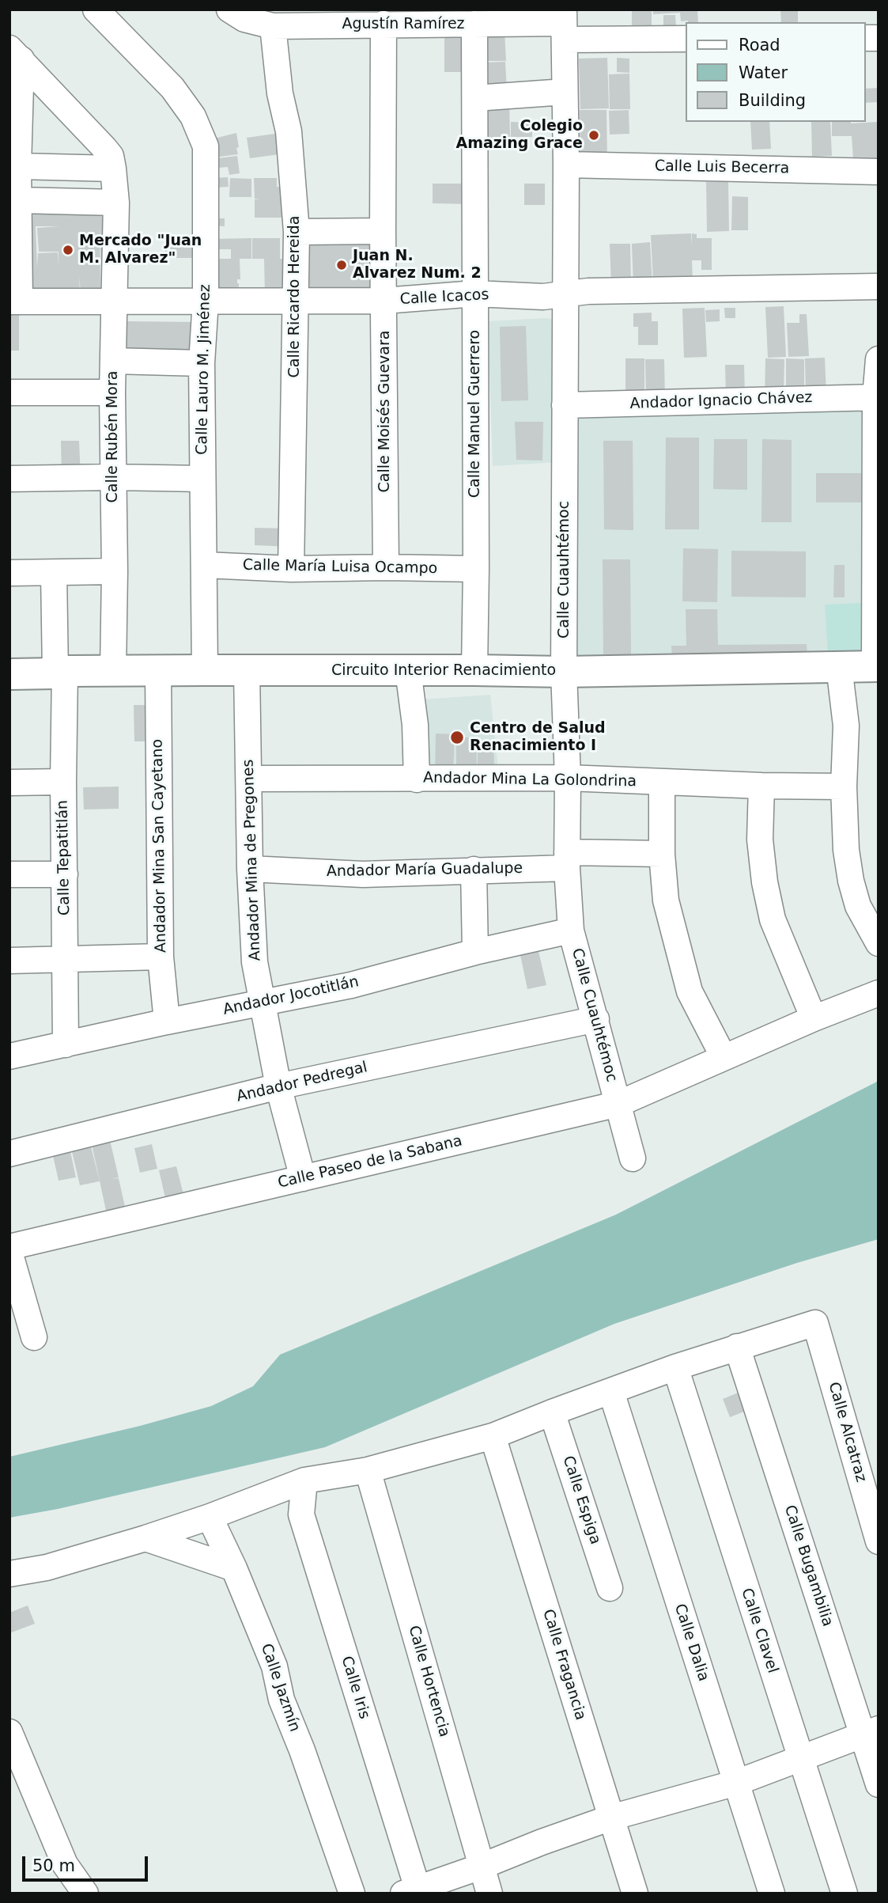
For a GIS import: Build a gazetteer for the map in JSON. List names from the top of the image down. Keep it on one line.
{"streets":{"main road":["Circuito Interior Renacimiento"],"street":["Agustín Ramírez","Calle Luis Becerra","Calle Ricardo Hereida","Calle Icacos","Calle Lauro M. Jiménez","Andador Ignacio Chávez","Calle Moisés Guevara","Calle Manuel Guerrero","Calle Rubén Mora","Calle María Luisa Ocampo","Calle Cuauhtémoc","Andador Mina La Golondrina","Andador Mina San Cayetano","Calle Tepatitlán","Andador Mina de Pregones","Andador María Guadalupe","Andador Jocotitlán","Andador Pedregal","Calle Paseo de la Sabana","Calle Alcatraz","Calle Espiga","Calle Bugambilia","Calle Clavel","Calle Dalia","Calle Fragancia","Calle Hortencia","Calle Jazmín","Calle Iris"]},"crossings":[["Agustín Ramírez","Calle Ricardo Hereida"],["Agustín Ramírez","Calle Moisés Guevara"],["Agustín Ramírez","Calle Manuel Guerrero"],["Agustín Ramírez","Calle Cuauhtémoc"],["Calle Luis Becerra","Calle Cuauhtémoc"],["Calle Ricardo Hereida","Calle Icacos"],["Calle Ricardo Hereida","Calle María Luisa Ocampo"],["Calle Icacos","Calle Lauro M. Jiménez"],["Calle Icacos","Calle Moisés Guevara"],["Calle Icacos","Calle Manuel Guerrero"],["Calle Icacos","Calle Rubén Mora"],["Calle Icacos","Calle Cuauhtémoc"],["Calle Lauro M. Jiménez","Calle María Luisa Ocampo"],["Calle Lauro M. Jiménez","Circuito Interior Renacimiento"],["Andador Ignacio Chávez","Calle Cuauhtémoc"],["Calle Moisés Guevara","Calle María Luisa Ocampo"],["Calle Manuel Guerrero","Calle María Luisa Ocampo"],["Calle Manuel Guerrero","Circuito Interior Renacimiento"],["Calle Rubén Mora","Circuito Interior Renacimiento"],["Calle Cuauhtémoc","Circuito Interior Renacimiento"],["Calle Cuauhtémoc","Andador Mina La Golondrina"],["Calle Cuauhtémoc","Andador María Guadalupe"],["Calle Cuauhtémoc","Andador Jocotitlán"],["Calle Cuauhtémoc","Andador Pedregal"],["Calle Cuauhtémoc","Calle Paseo de la Sabana"],["Circuito Interior Renacimiento","Andador Mina San Cayetano"],["Circuito Interior Renacimiento","Calle Tepatitlán"],["Circuito Interior Renacimiento","Andador Mina de Pregones"],["Andador Mina La Golondrina","Andador Mina de Pregones"],["Andador Mina San Cayetano","Andador Jocotitlán"],["Calle Tepatitlán","Andador Jocotitlán"],["Andador Mina de Pregones","Andador María Guadalupe"],["Andador Mina de Pregones","Andador Jocotitlán"],["Andador Mina de Pregones","Andador Pedregal"],["Andador Mina de Pregones","Calle Paseo de la Sabana"],["Calle Alcatraz","Calle Bugambilia"]],"places":["Colegio Amazing Grace","Mercado \"Juan M. Alvarez\"","Juan N. Alvarez Num. 2","Centro de Salud Renacimiento I"],"legend":["Road","Water","Building"],"scale_bar":"50 m"}
